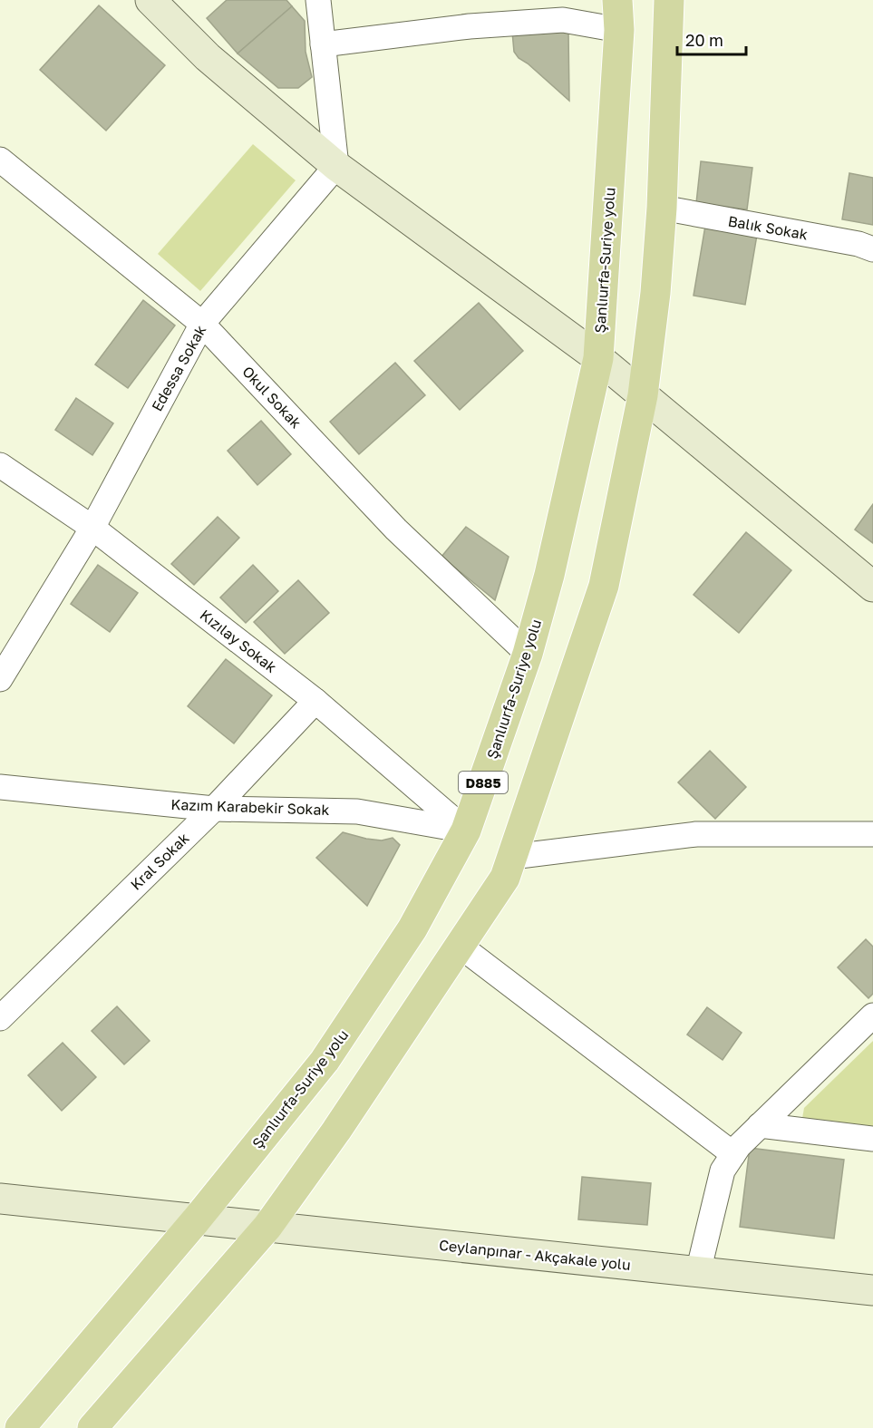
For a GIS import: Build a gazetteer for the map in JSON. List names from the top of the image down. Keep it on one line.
{"streets":{"main road":["Şanlıurfa-Suriye yolu","D885"],"street":["Balık Sokak","Edessa Sokak","Okul Sokak","Kızılay Sokak","Kazım Karabekir Sokak","Kral Sokak","Ceylanpınar - Akçakale yolu"]},"crossings":[["Şanlıurfa-Suriye yolu","Okul Sokak"],["Şanlıurfa-Suriye yolu","Kızılay Sokak"],["Şanlıurfa-Suriye yolu","Kazım Karabekir Sokak"],["Şanlıurfa-Suriye yolu","Ceylanpınar - Akçakale yolu"],["Edessa Sokak","Okul Sokak"],["Edessa Sokak","Kızılay Sokak"],["Kızılay Sokak","Kazım Karabekir Sokak"],["Kızılay Sokak","Kral Sokak"],["Kazım Karabekir Sokak","Kral Sokak"]],"scale_bar":"20 m"}
